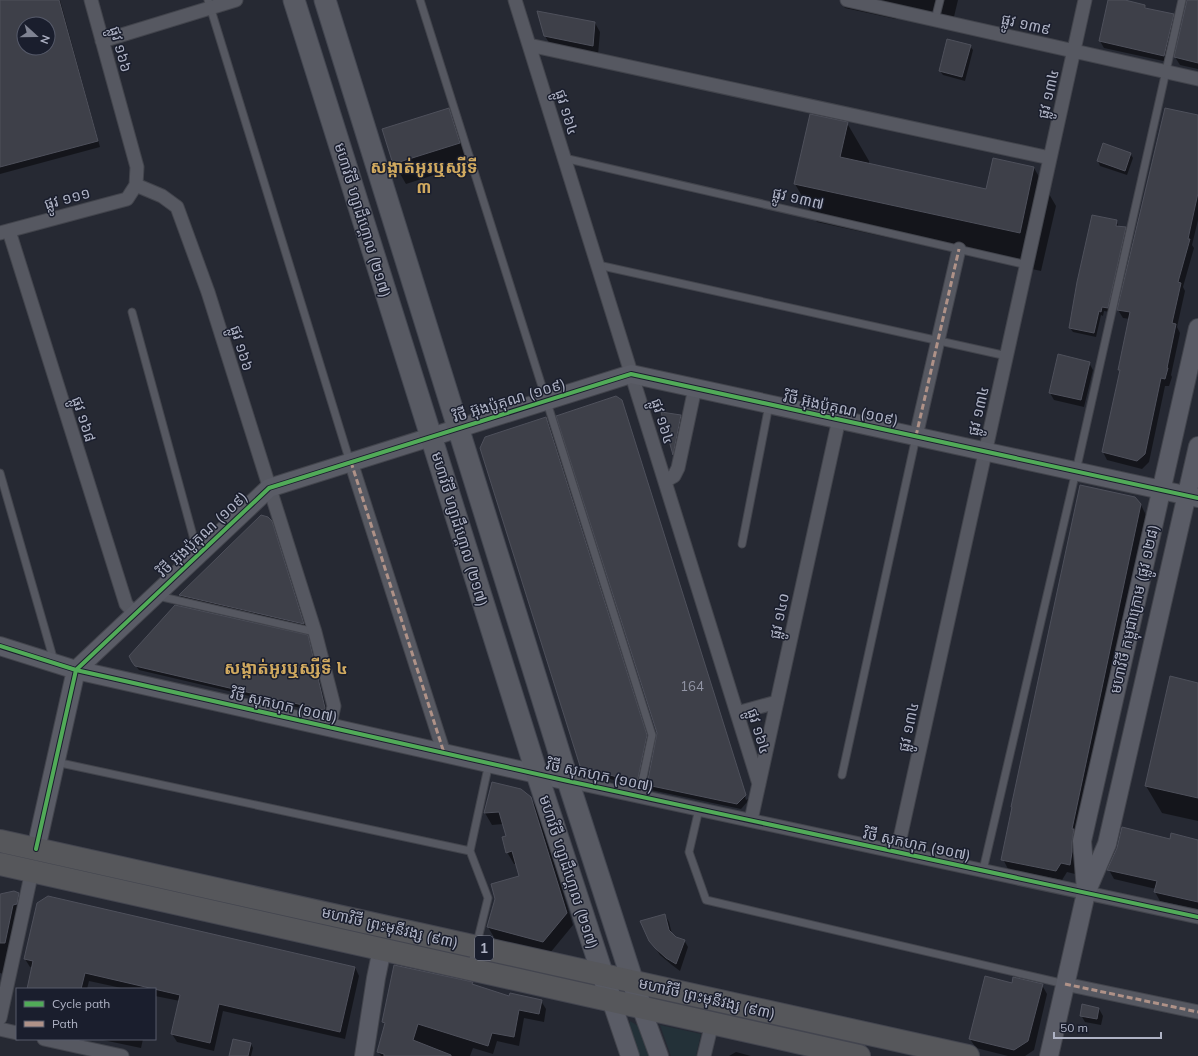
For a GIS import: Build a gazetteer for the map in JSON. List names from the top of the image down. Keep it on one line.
{"streets":{"highway":["មហាវិថី ព្រះមុនីវង្ស (៩៣)","1"],"main road":["មហាវិថី ហ្សាដឹហ្គោល (២១៧)"],"street":["ផ្លូវ ១៣៩","ផ្លូវ ១៦៦","ផ្លូវ ១៣៤","ផ្លូវ ១៦៤","ផ្លូវ ១១១","វិថី អ៊ុងប៉ូគុណ (១០៩)","ផ្លូវ ១៦៨","មហាវិថី កម្ពុជាក្រោម (ផ្លូវ ១២៨)","ផ្លូវ ១៤០","វិថី សុកហុក (១០៧)"],"lane":["ផ្លូវ ១៣៧"]},"crossings":[["ផ្លូវ ១៣៩","ផ្លូវ ១៣៤"],["ផ្លូវ ១៦៦","ផ្លូវ ១១១"],["ផ្លូវ ១៦៦","វិថី អ៊ុងប៉ូគុណ (១០៩)"],["ផ្លូវ ១៦៦","វិថី សុកហុក (១០៧)"],["ផ្លូវ ១៣៤","ផ្លូវ ១៣៧"],["ផ្លូវ ១៣៤","វិថី អ៊ុងប៉ូគុណ (១០៩)"],["ផ្លូវ ១៣៤","វិថី សុកហុក (១០៧)"],["ផ្លូវ ១៦៤","ផ្លូវ ១៣៧"],["ផ្លូវ ១៦៤","វិថី អ៊ុងប៉ូគុណ (១០៩)"],["ផ្លូវ ១៦៤","ផ្លូវ ១៤០"],["ផ្លូវ ១១១","ផ្លូវ ១៦៨"],["មហាវិថី ហ្សាដឹហ្គោល (២១៧)","វិថី អ៊ុងប៉ូគុណ (១០៩)"],["មហាវិថី ហ្សាដឹហ្គោល (២១៧)","វិថី សុកហុក (១០៧)"],["មហាវិថី ហ្សាដឹហ្គោល (២១៧)","មហាវិថី ព្រះមុនីវង្ស (៩៣)"],["វិថី អ៊ុងប៉ូគុណ (១០៩)","ផ្លូវ ១៦៨"],["វិថី អ៊ុងប៉ូគុណ (១០៩)","មហាវិថី កម្ពុជាក្រោម (ផ្លូវ ១២៨)"],["វិថី អ៊ុងប៉ូគុណ (១០៩)","ផ្លូវ ១៤០"],["វិថី អ៊ុងប៉ូគុណ (១០៩)","វិថី សុកហុក (១០៧)"],["មហាវិថី កម្ពុជាក្រោម (ផ្លូវ ១២៨)","វិថី សុកហុក (១០៧)"],["ផ្លូវ ១៤០","វិថី សុកហុក (១០៧)"]],"districts":["សង្កាត់អូរឬស្សីទី ៣","សង្កាត់អូរឬស្សីទី ៤"],"house_numbers":["164"],"legend":["Cycle path","Path"],"scale_bar":"50 m","north":"right"}
